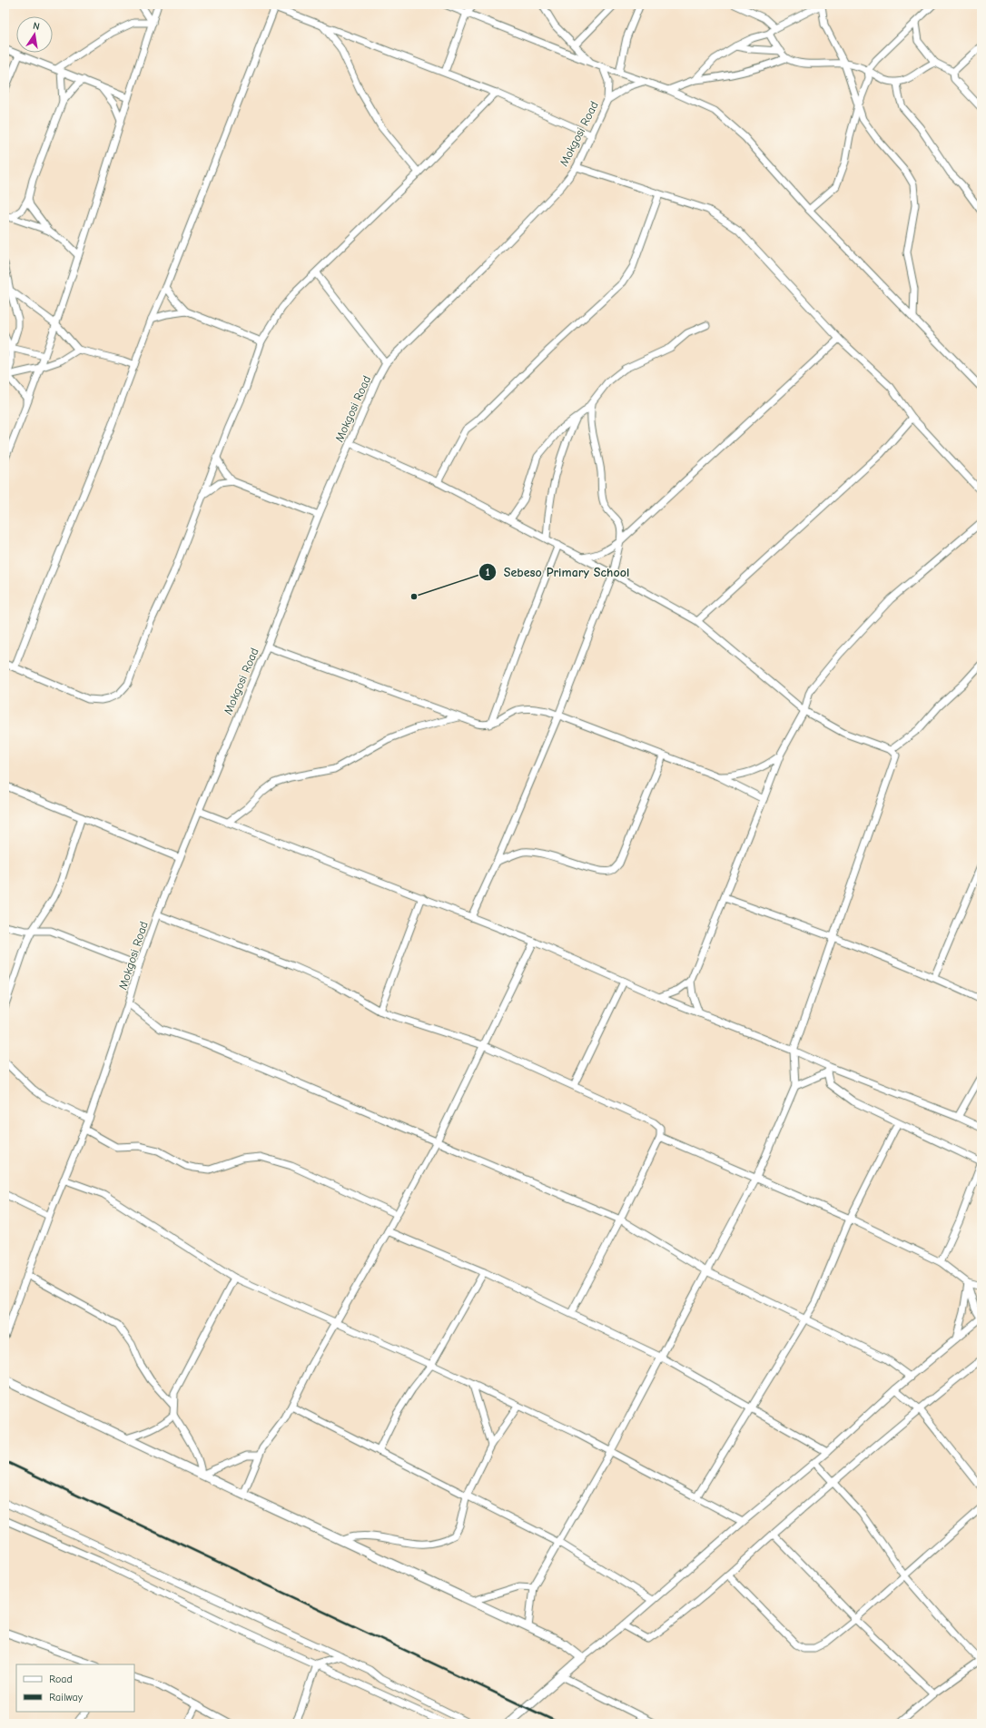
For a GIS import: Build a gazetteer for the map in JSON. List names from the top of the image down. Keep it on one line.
{"streets":{"street":["Mokgosi Road"]},"places":["Sebeso Primary School"],"legend":["Road","Railway"],"north":"top"}
